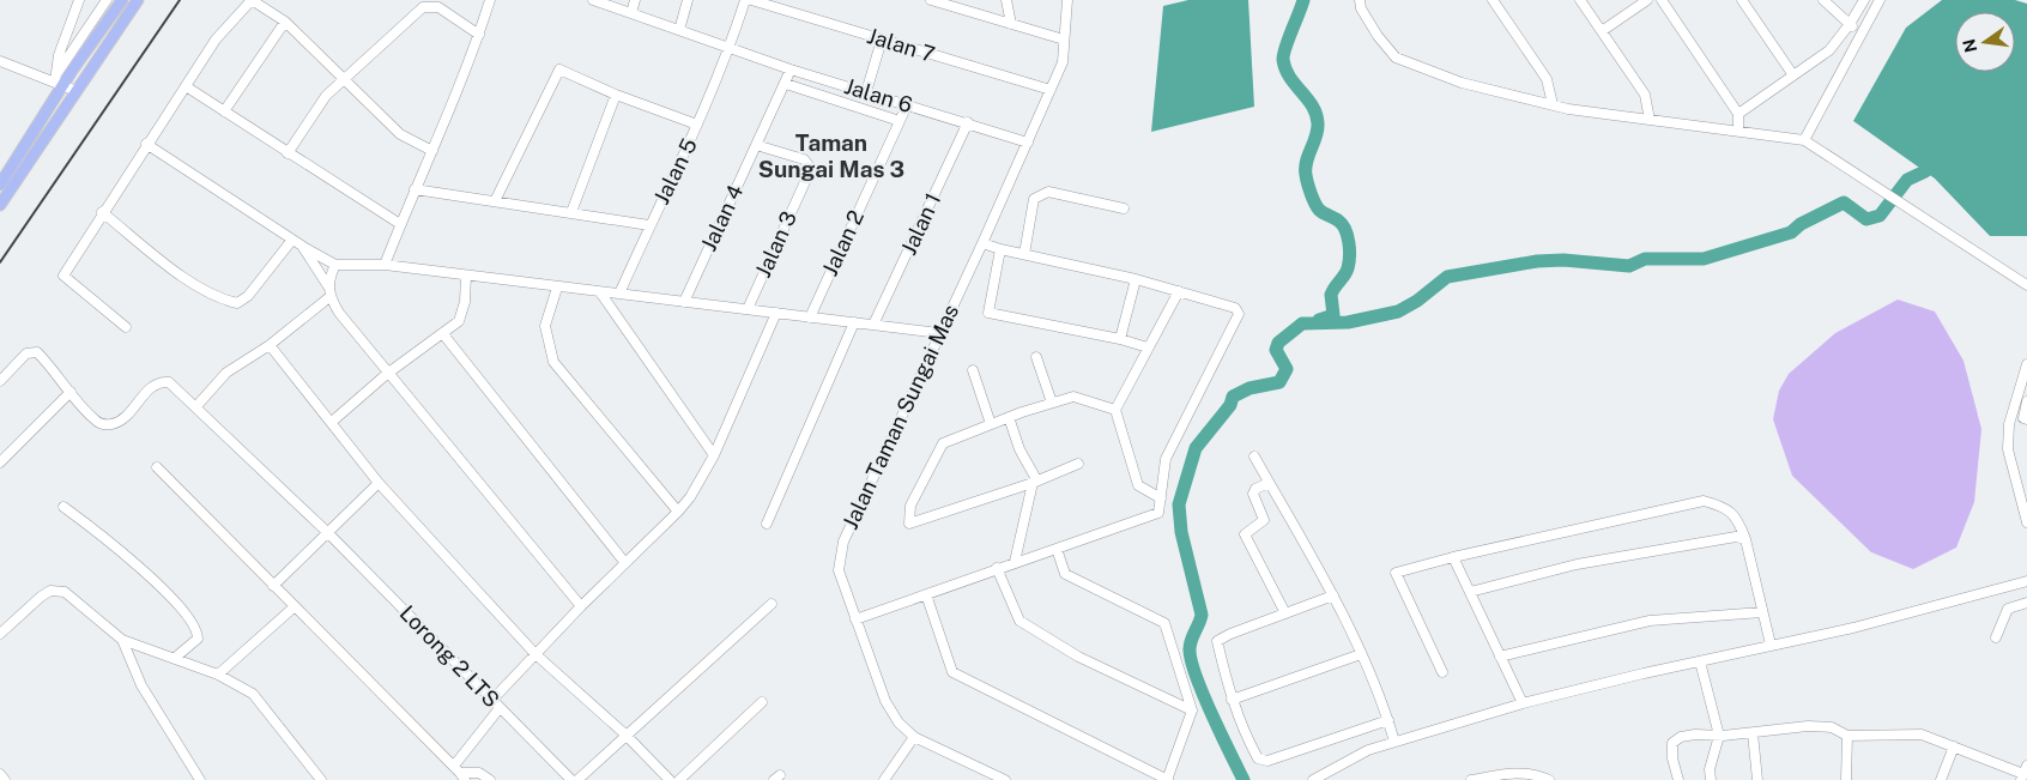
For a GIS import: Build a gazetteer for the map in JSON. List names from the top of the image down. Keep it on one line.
{"streets":{"street":["Jalan 7","Jalan 6","Jalan 5","Jalan 4","Jalan 1","Jalan 2","Jalan 3","Jalan Taman Sungai Mas","Lorong 2 LTS"]},"crossings":[["Jalan 7","Jalan Taman Sungai Mas"],["Jalan 6","Jalan 5"],["Jalan 6","Jalan 4"],["Jalan 6","Jalan 1"],["Jalan 6","Jalan 2"],["Jalan 6","Jalan Taman Sungai Mas"],["Jalan 4","Jalan 3"]],"districts":["Taman Sungai Mas 3"],"north":"left"}
